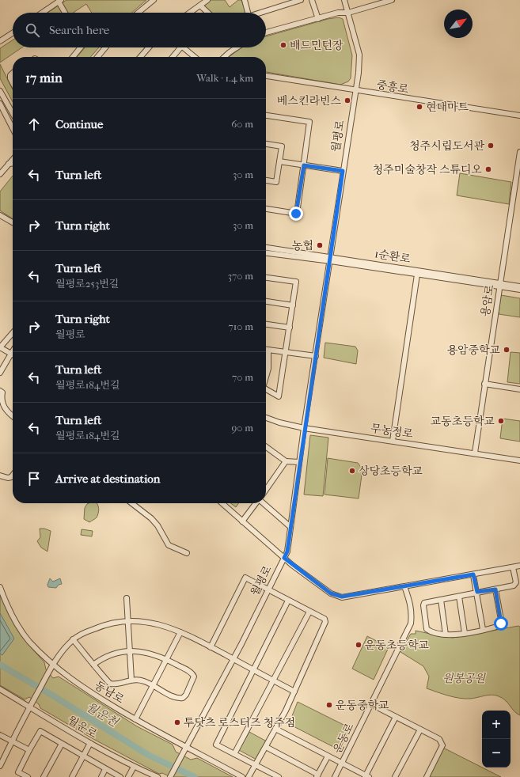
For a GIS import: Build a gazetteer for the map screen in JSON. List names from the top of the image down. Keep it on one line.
{"streets":{"street":["중흥로","월평로","1순환로","용암로","무농정로","동남로","월운로","운동로"]},"crossings":[["중흥로","월평로"],["월평로","1순환로"],["월평로","무농정로"],["월평로","동남로"],["1순환로","용암로"],["용암로","무농정로"]],"water":["월운천"],"parks":["원봉공원"],"places":["배드민턴장","베스킨라빈스","현대마트","청주시립도서관","청주미술창작 스튜디오","농협","용암중학교","교동초등학교","상당초등학교","운동초등학교","운동중학교","투닷츠 로스터즈 청주점"],"north":"top right","page":{"search":"Search here","heading":["17 min","Walk · 1.4 km"],"list":[["Continue","60 m"],["Turn left","30 m"],["Turn right","30 m"],["Turn left","월평로253번길","370 m"],["Turn right","월평로","710 m"],["Turn left","월평로184번길","70 m"],["Turn left","월평로184번길","90 m"],"Arrive at destination"],"map_buttons":["+","−"]}}
